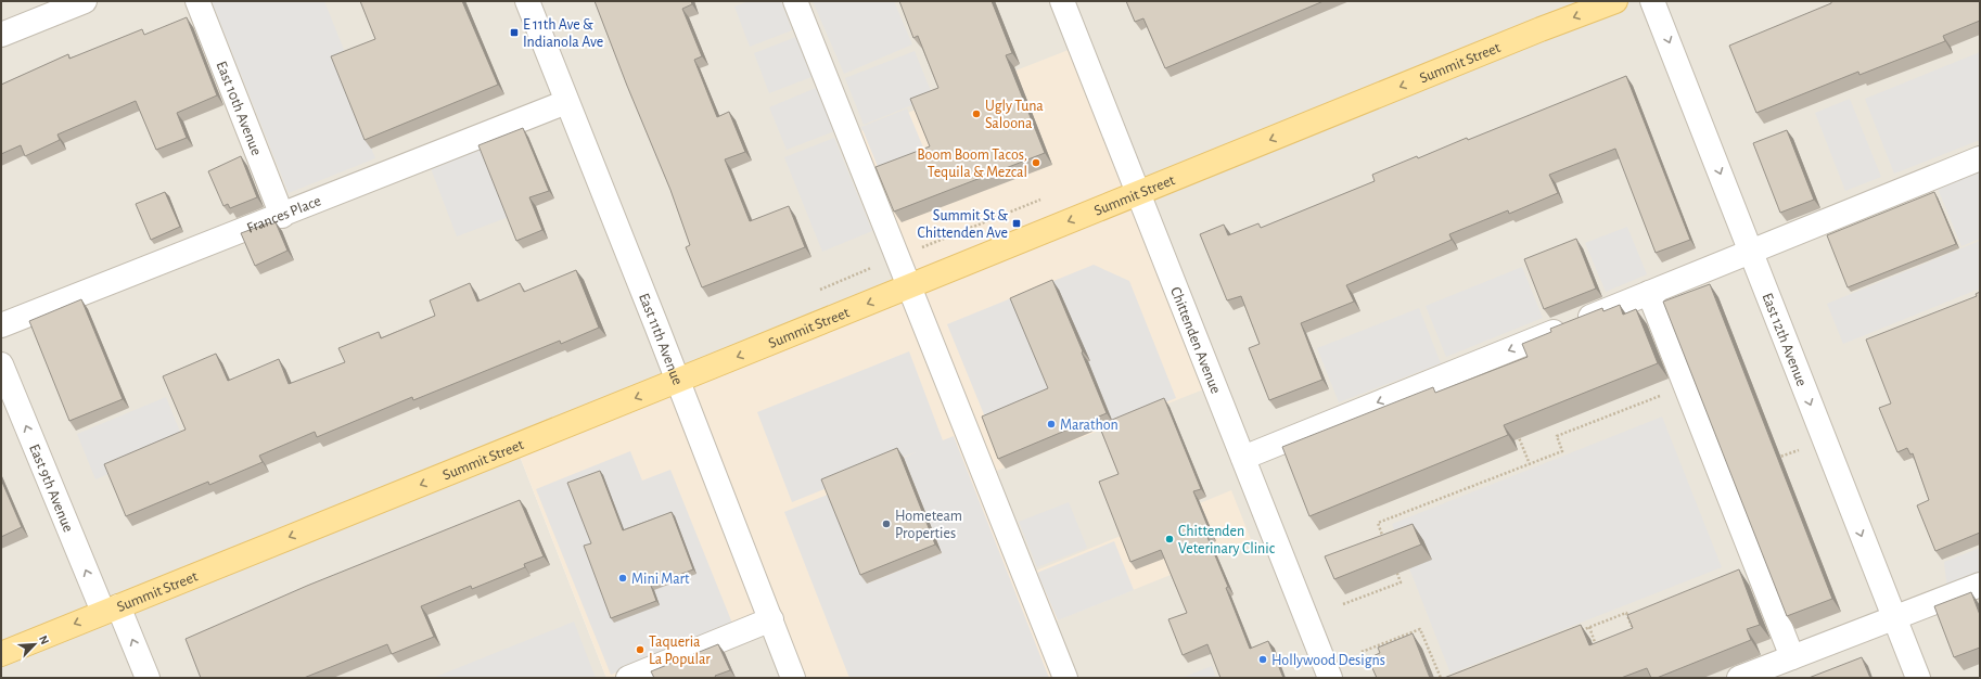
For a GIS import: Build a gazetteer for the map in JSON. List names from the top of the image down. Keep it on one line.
{"streets":{"main road":["Summit Street"],"street":["East 10th Avenue","Frances Place","East 11th Avenue","Chittenden Avenue","East 12th Avenue","East 9th Avenue"]},"crossings":[["Summit Street","East 11th Avenue"],["Summit Street","Chittenden Avenue"],["Summit Street","East 9th Avenue"],["East 10th Avenue","Frances Place"],["Frances Place","East 11th Avenue"]],"one_way":["Summit Street","East 9th Avenue"],"places":{"transit":["E 11th Ave & Indianola Ave","Summit St & Chittenden Ave"],"other":["Ugly Tuna Saloona","Boom Boom Tacos, Tequila & Mezcal","Marathon","Hometeam Properties","Chittenden Veterinary Clinic","Mini Mart","Taqueria La Popular","Hollywood Designs"]},"north":"top right"}
